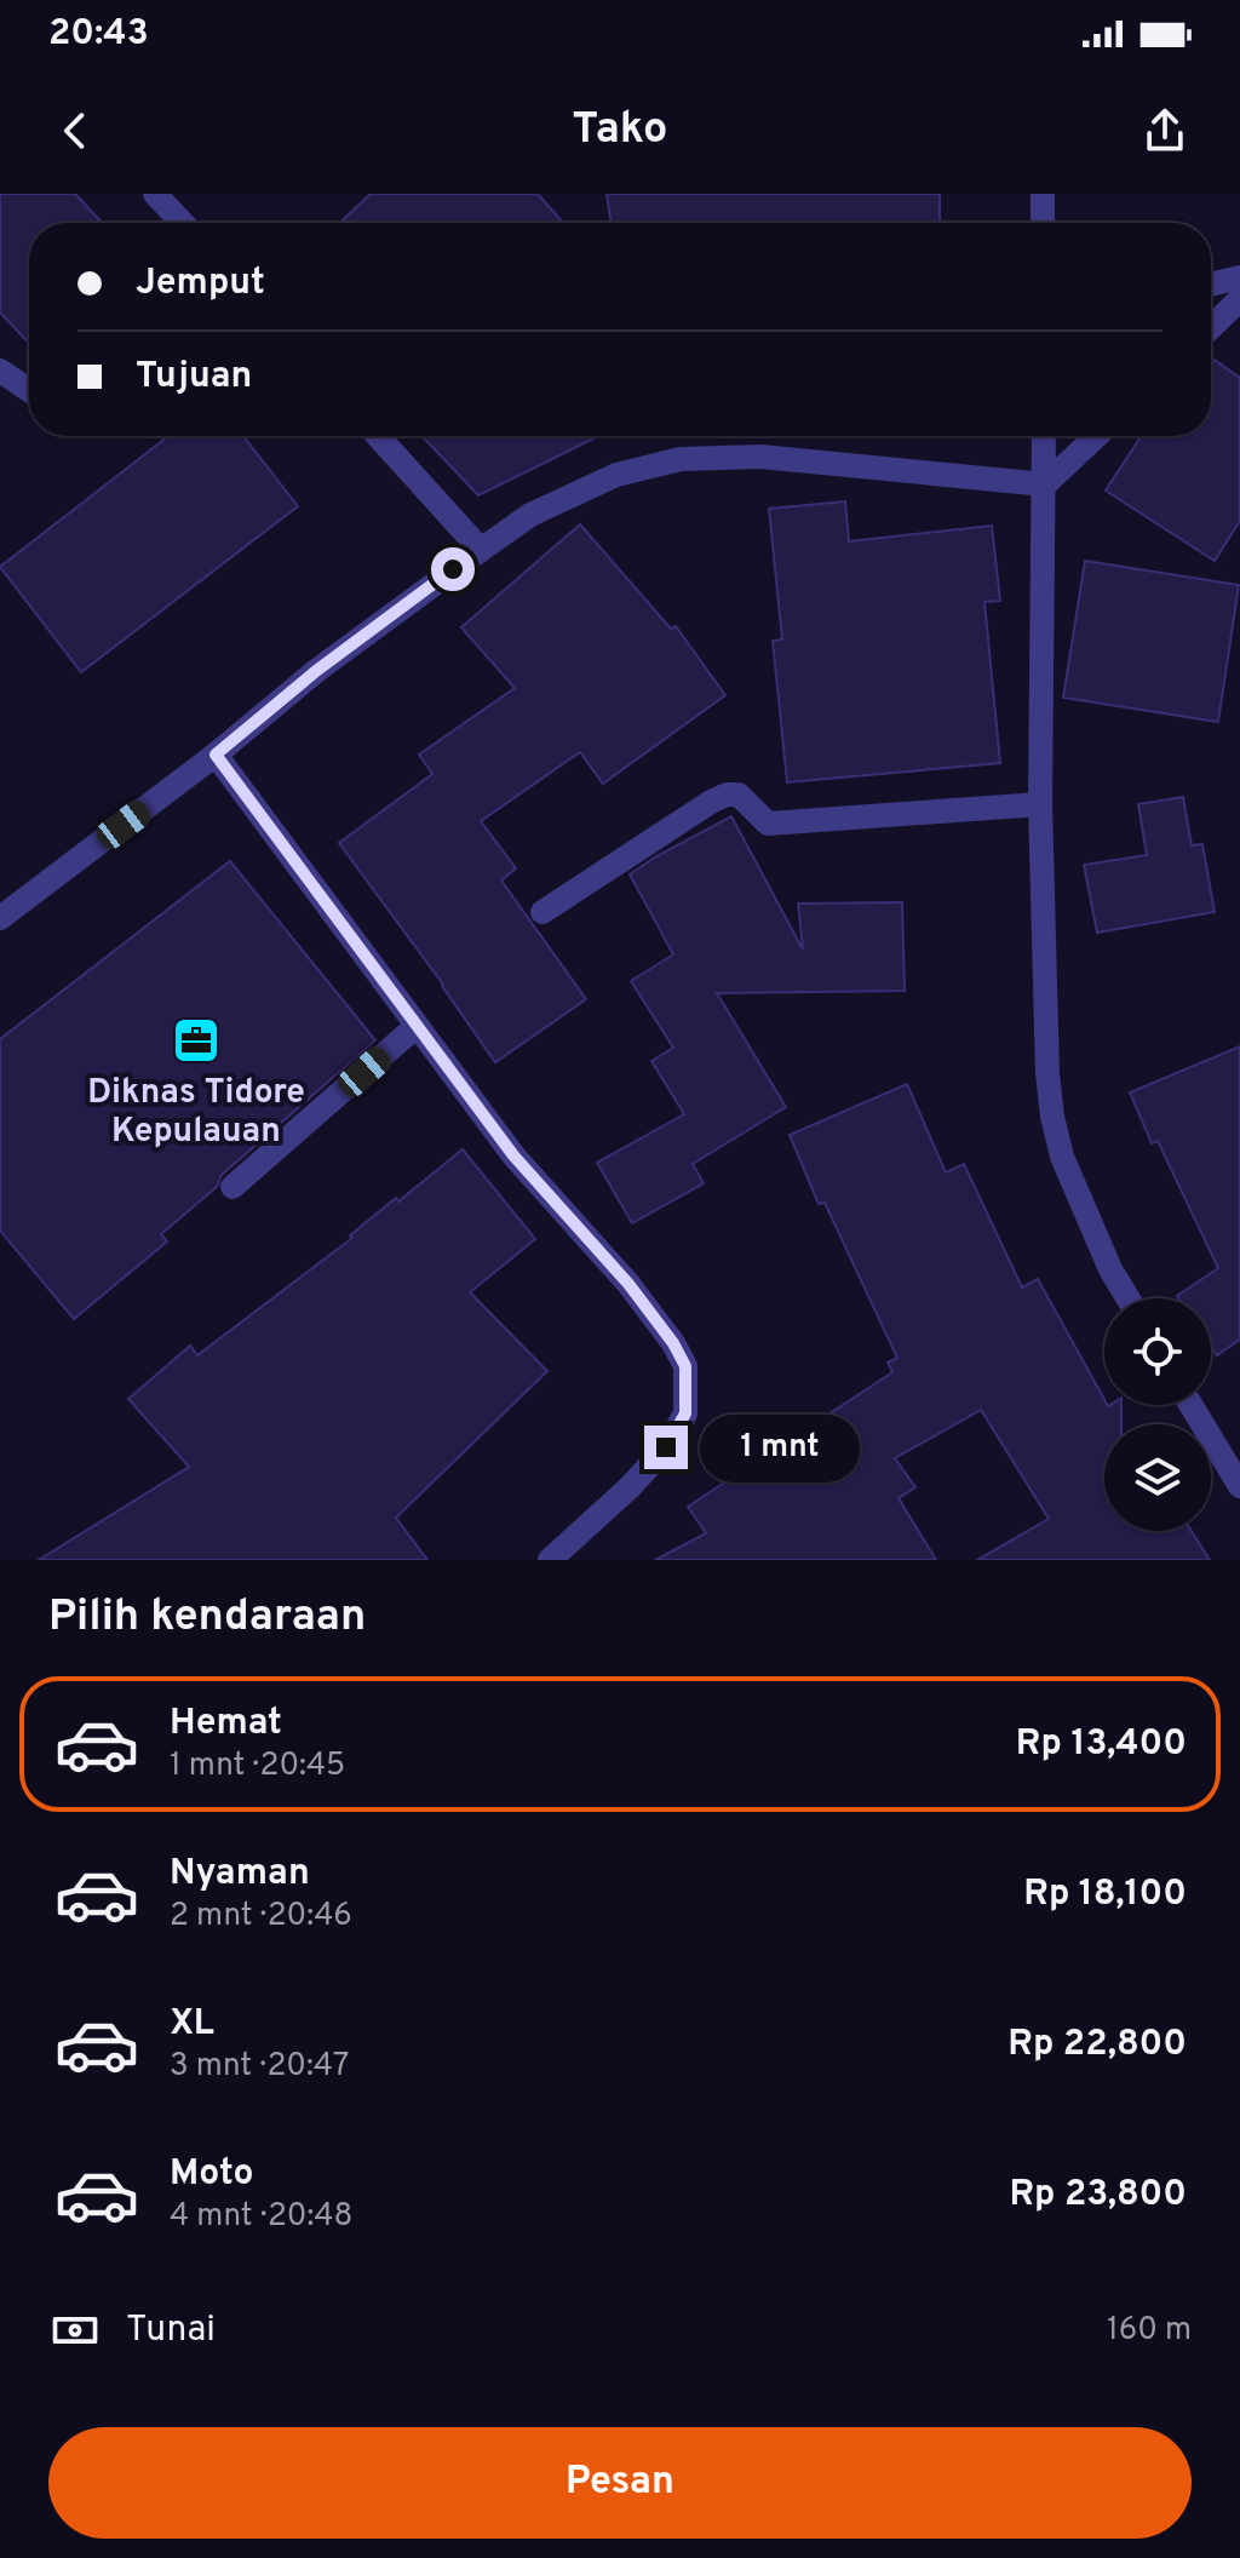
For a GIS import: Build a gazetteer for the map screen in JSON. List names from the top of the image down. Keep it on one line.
{"places":{"office":["Diknas Tidore Kepulauan"]},"page":{"status":"20:43","header":"Tako","banner":["Jemput","Tujuan"],"bubble":"1 mnt","heading":"Pilih kendaraan","list":[{"name":"Hemat","note":"1 mnt · 20:45","value":"Rp 13,400"},{"name":"Nyaman","note":"2 mnt · 20:46","value":"Rp 18,100"},{"name":"XL","note":"3 mnt · 20:47","value":"Rp 22,800"},{"name":"Moto","note":"4 mnt · 20:48","value":"Rp 23,800"}],"pay":["Tunai","160 m"],"buttons":"Pesan"}}
